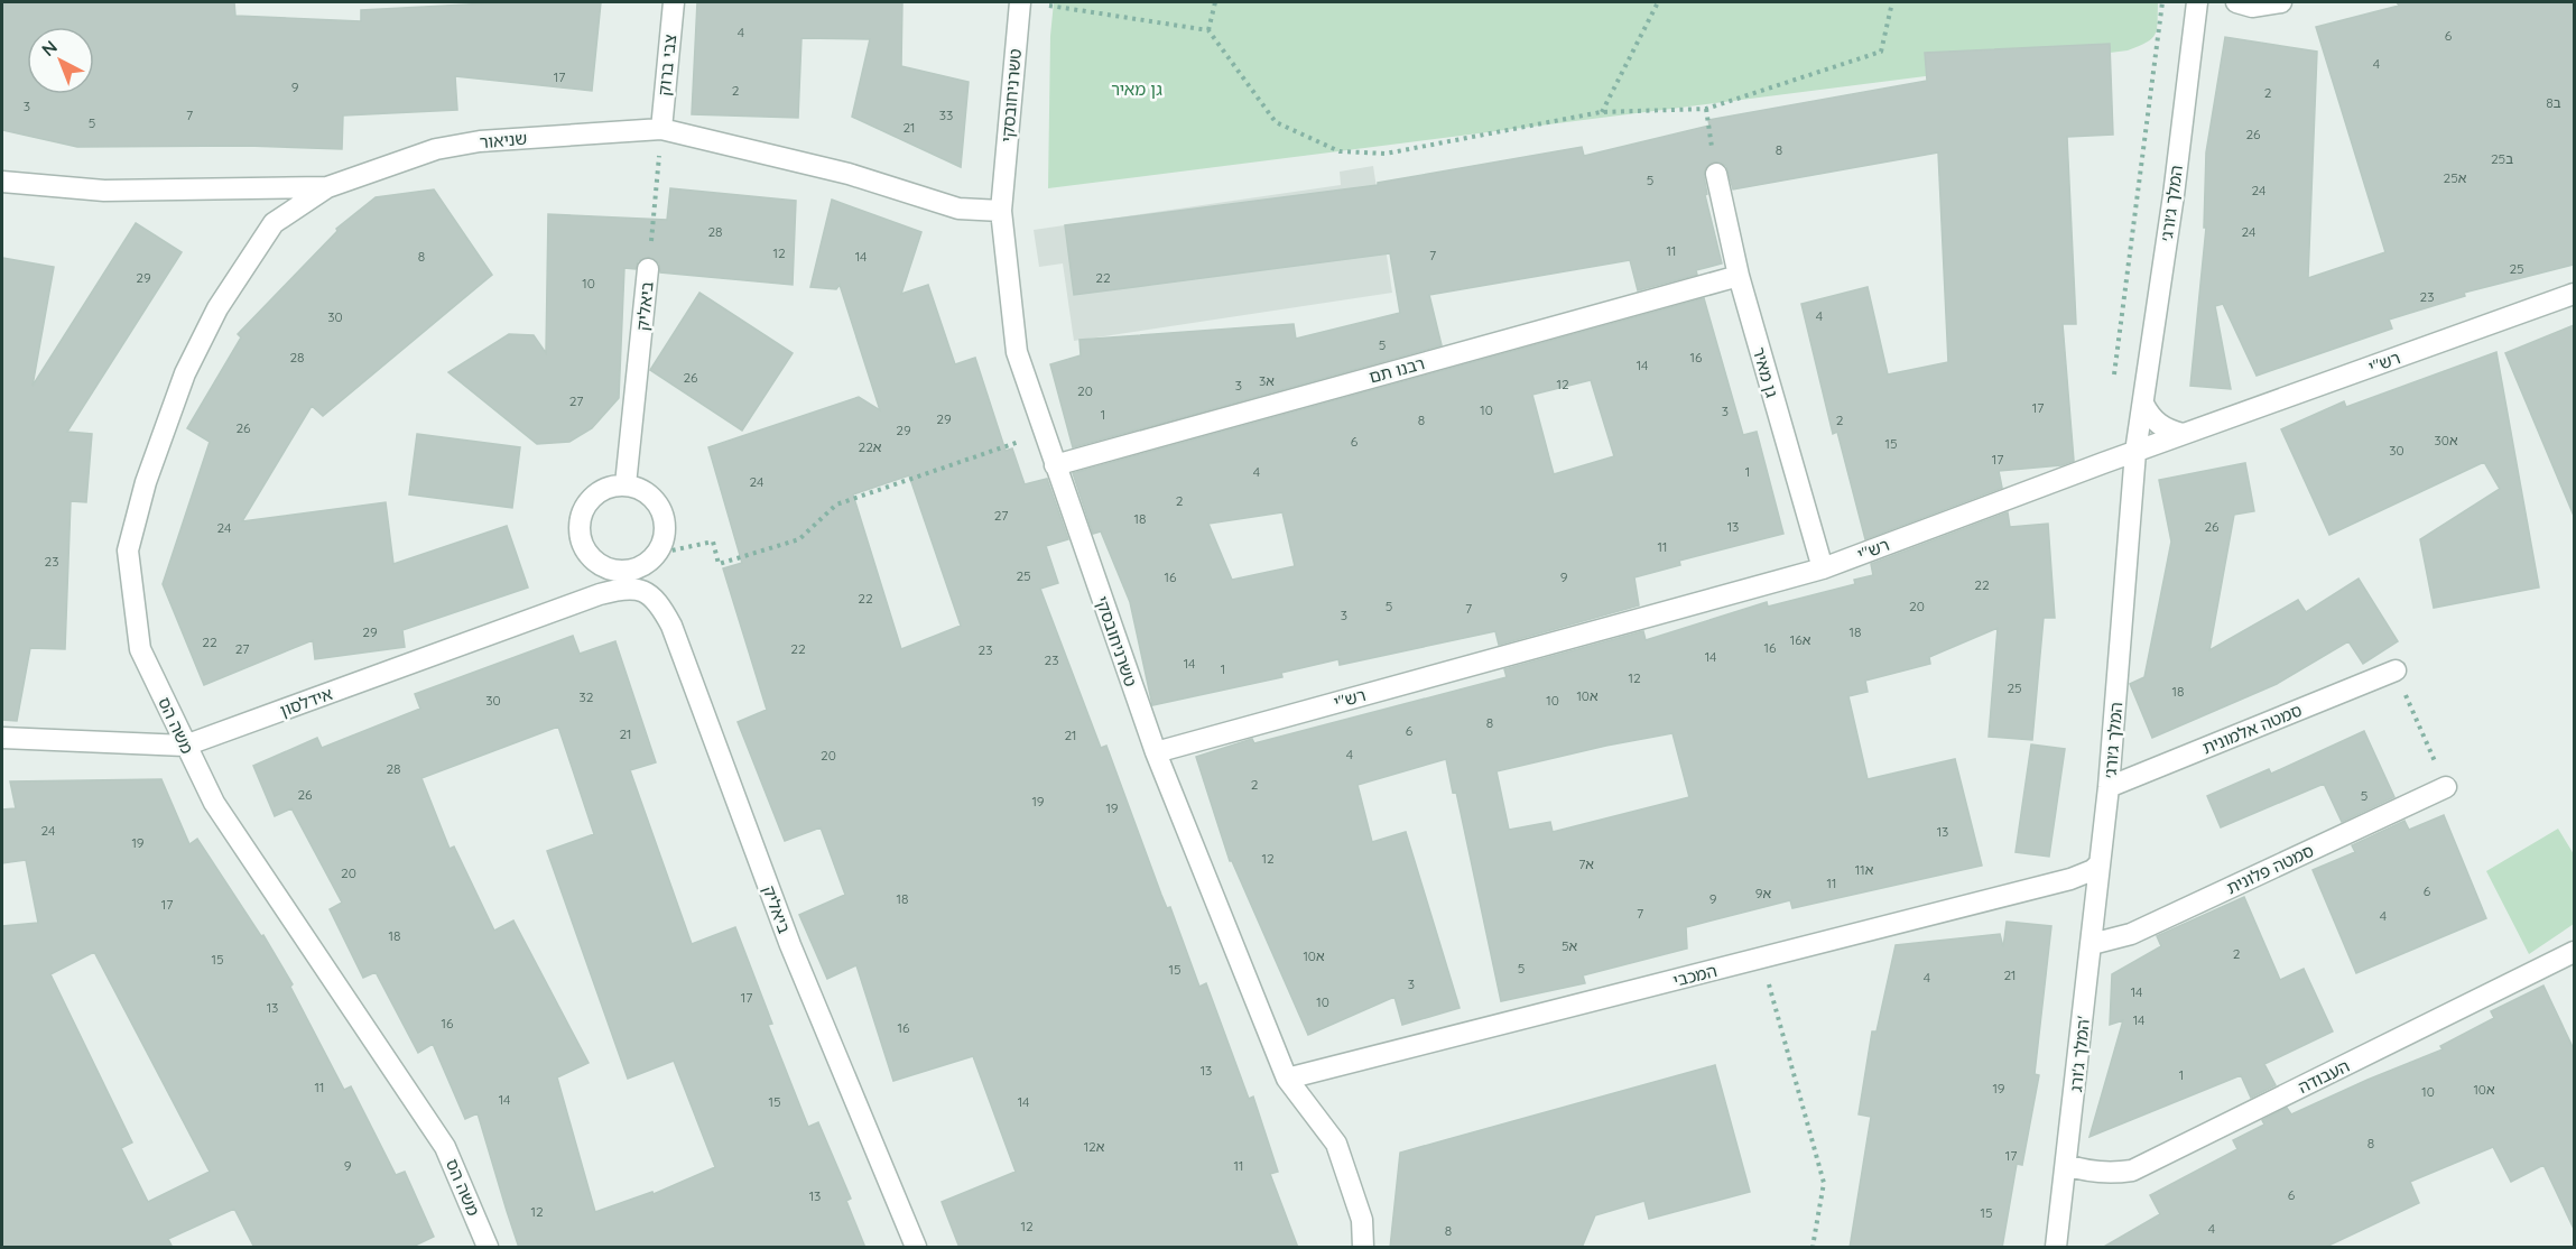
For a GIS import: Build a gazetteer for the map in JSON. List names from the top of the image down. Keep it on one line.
{"streets":{"street":["צבי ברוק","טשרניחובסקי","שניאור","המלך ג׳ורג׳","ביאליק","רש\"י","רבנו תם","גן מאיר","אידלסון","משה הס","סמטה אלמונית","סמטה פלונית","המכבי","המלך ג'ורג'","העבודה"]},"crossings":[["צבי ברוק","שניאור"],["צבי ברוק","ביאליק"],["טשרניחובסקי","שניאור"],["טשרניחובסקי","רש\"י"],["טשרניחובסקי","רבנו תם"],["טשרניחובסקי","המכבי"],["שניאור","ביאליק"],["שניאור","משה הס"],["המלך ג׳ורג׳","רש\"י"],["המלך ג׳ורג׳","סמטה אלמונית"],["ביאליק","אידלסון"],["רש\"י","גן מאיר"],["רבנו תם","גן מאיר"],["אידלסון","משה הס"],["סמטה פלונית","המלך ג'ורג'"],["המלך ג'ורג'","העבודה"]],"parks":["גן מאיר"],"house_numbers":["4","6","4","17","9","2","2","8ב","3","7","33","5","21","26","8","25ב","25א","5","24","28","24","11","12","7","8","14","25","29","22","10","23","4","30","5","28","16","14","26","3א","12","3","20","27","17","10","3","1","29","8","2","26","29","30א","6","15","22א","30","17","4","1","24","2","27","18","13","26","24","11","23","25","16","9","22","22","5","20","7","3","29","18","16א","22","16","27","22","23","14","23","14","1","12","25","18","10א","32","30","10","8","6","21","21","4","20","28","2","26","5","19","19","24","13","19","12","7א","11א","20","11","6","9א","18","9","17","7","4","18","5א","2","10א","15","5","15","21","4","3","14","17","10","13","14","16","16","13","1","11","19","10א","10","14","15","14","8","12א","17","9","11","6","13","12","15","12","4","8"],"north":"top left"}
